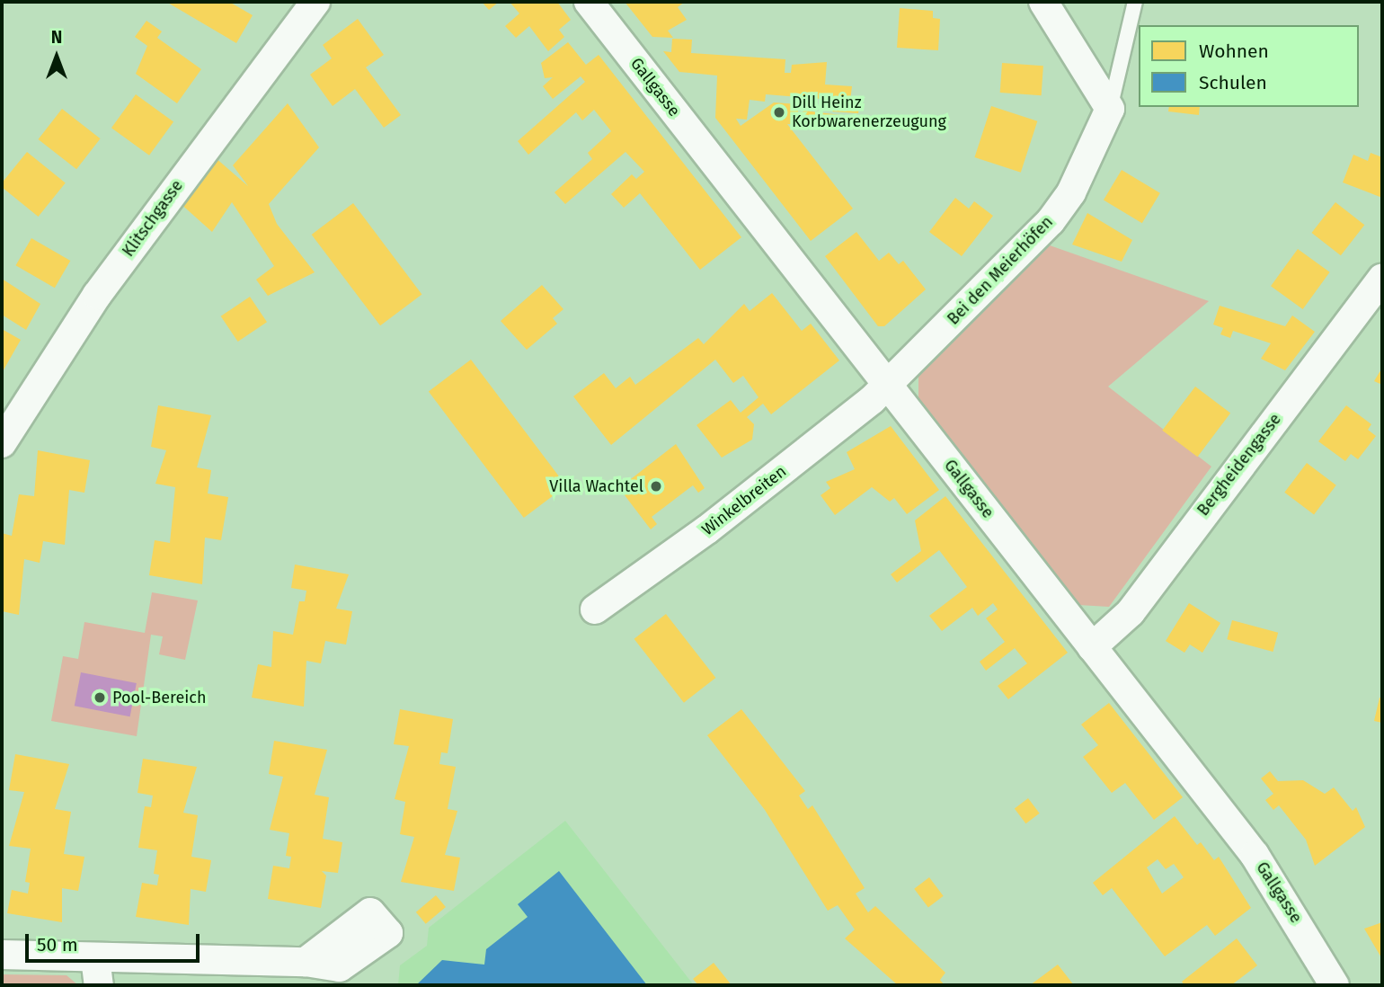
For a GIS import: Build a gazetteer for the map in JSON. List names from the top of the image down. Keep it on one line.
{"streets":{"street":["Gallgasse","Klitschgasse","Bei den Meierhöfen","Bergheidengasse","Winkelbreiten"]},"crossings":[["Gallgasse","Bei den Meierhöfen"],["Gallgasse","Bergheidengasse"],["Gallgasse","Winkelbreiten"],["Bei den Meierhöfen","Winkelbreiten"]],"places":["Dill Heinz Korbwarenerzeugung","Villa Wachtel","Pool-Bereich"],"legend":["Wohnen","Schulen"],"scale_bar":"50 m","north":"top"}
